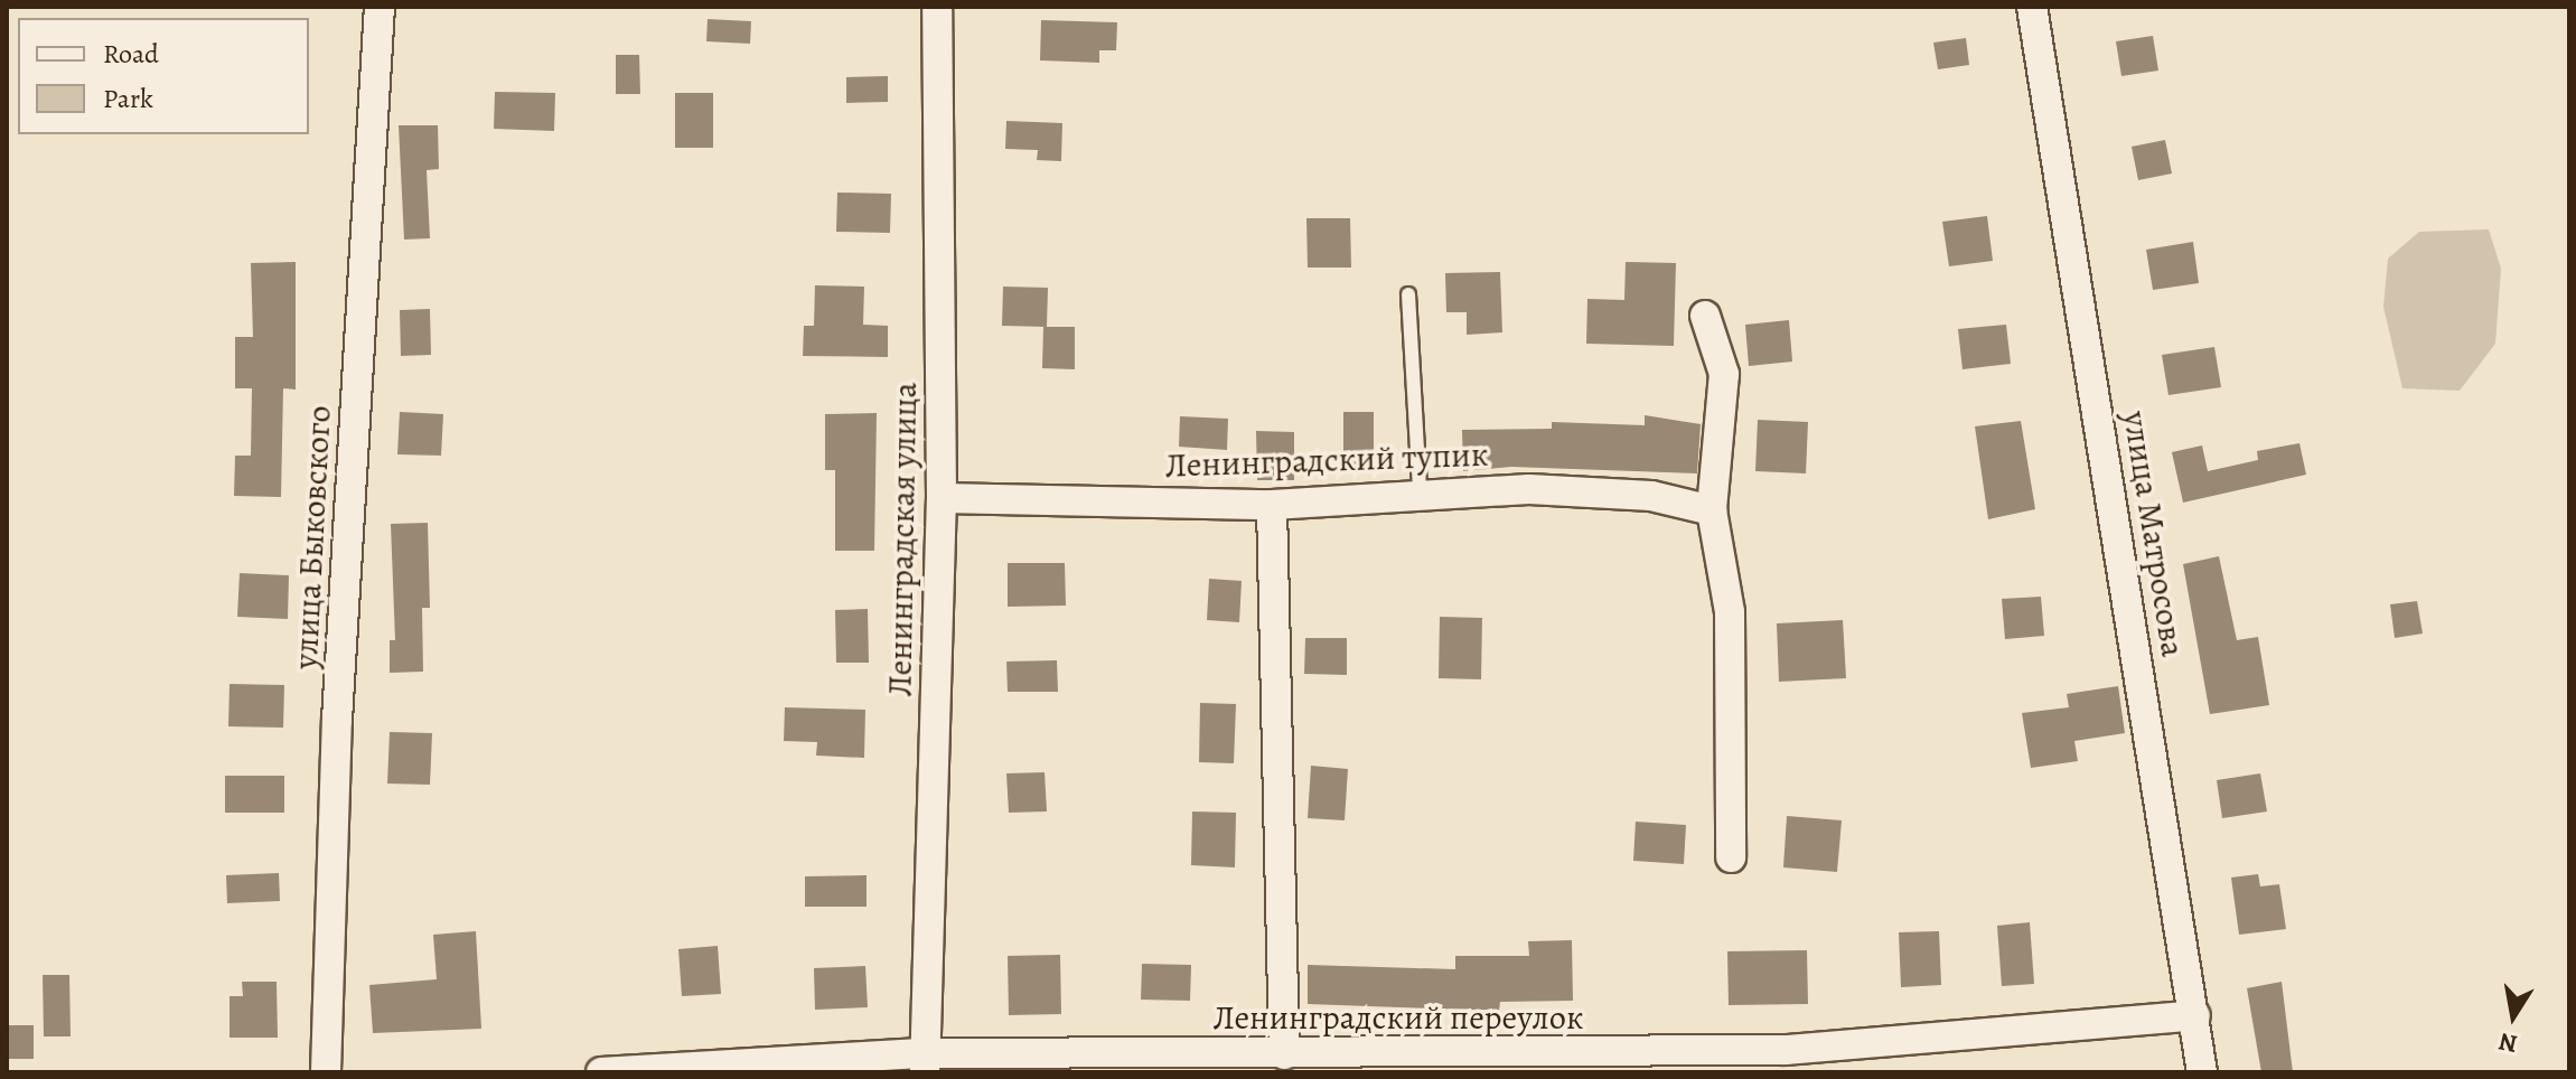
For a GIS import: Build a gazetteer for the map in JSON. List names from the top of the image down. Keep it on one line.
{"streets":{"street":["Ленинградский тупик","улица Матросова","улица Быковского","Ленинградская улица","Ленинградский переулок"]},"crossings":[["Ленинградский тупик","Ленинградская улица"],["улица Матросова","Ленинградский переулок"],["Ленинградская улица","Ленинградский переулок"]],"legend":["Road","Park"],"north":"bottom"}
